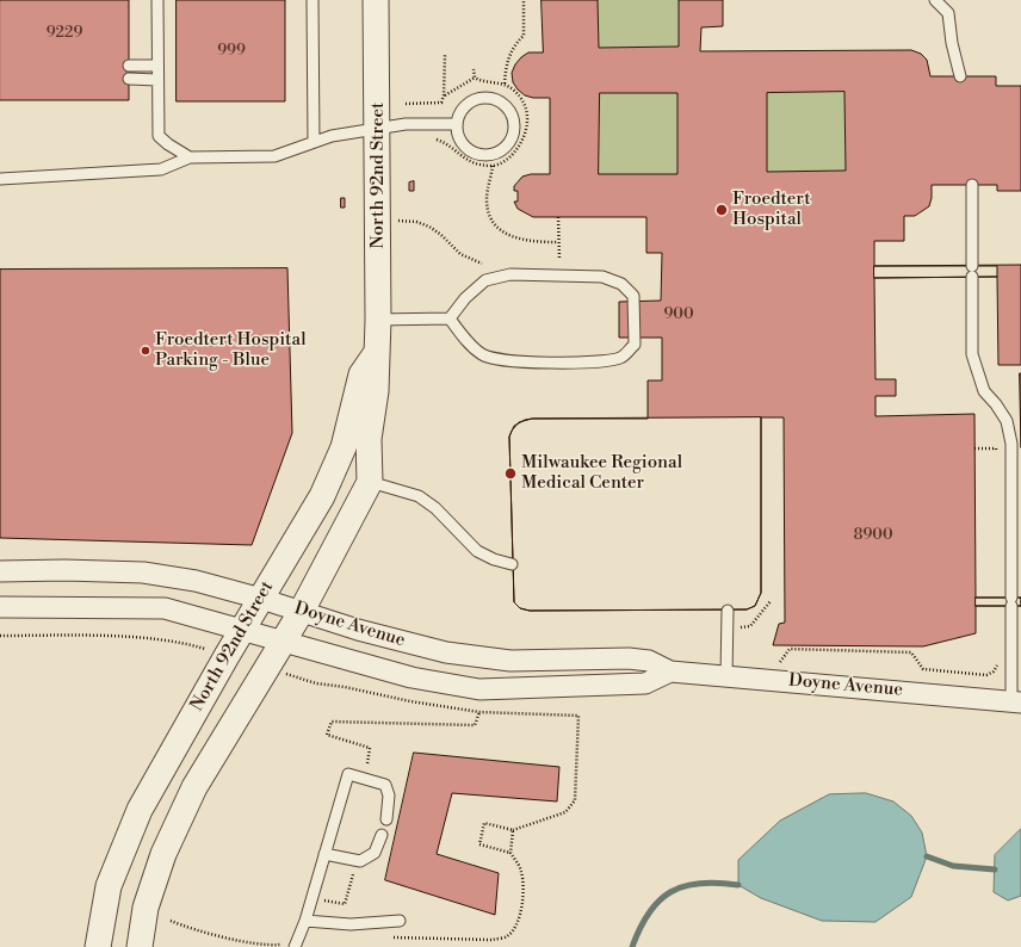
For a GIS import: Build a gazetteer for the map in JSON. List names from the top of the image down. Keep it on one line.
{"streets":{"street":["North 92nd Street","Doyne Avenue"]},"crossings":[["North 92nd Street","Doyne Avenue"]],"places":["Froedtert Hospital","Froedtert Hospital Parking - Blue","Milwaukee Regional Medical Center"],"house_numbers":["9229","999","900","8900"]}
